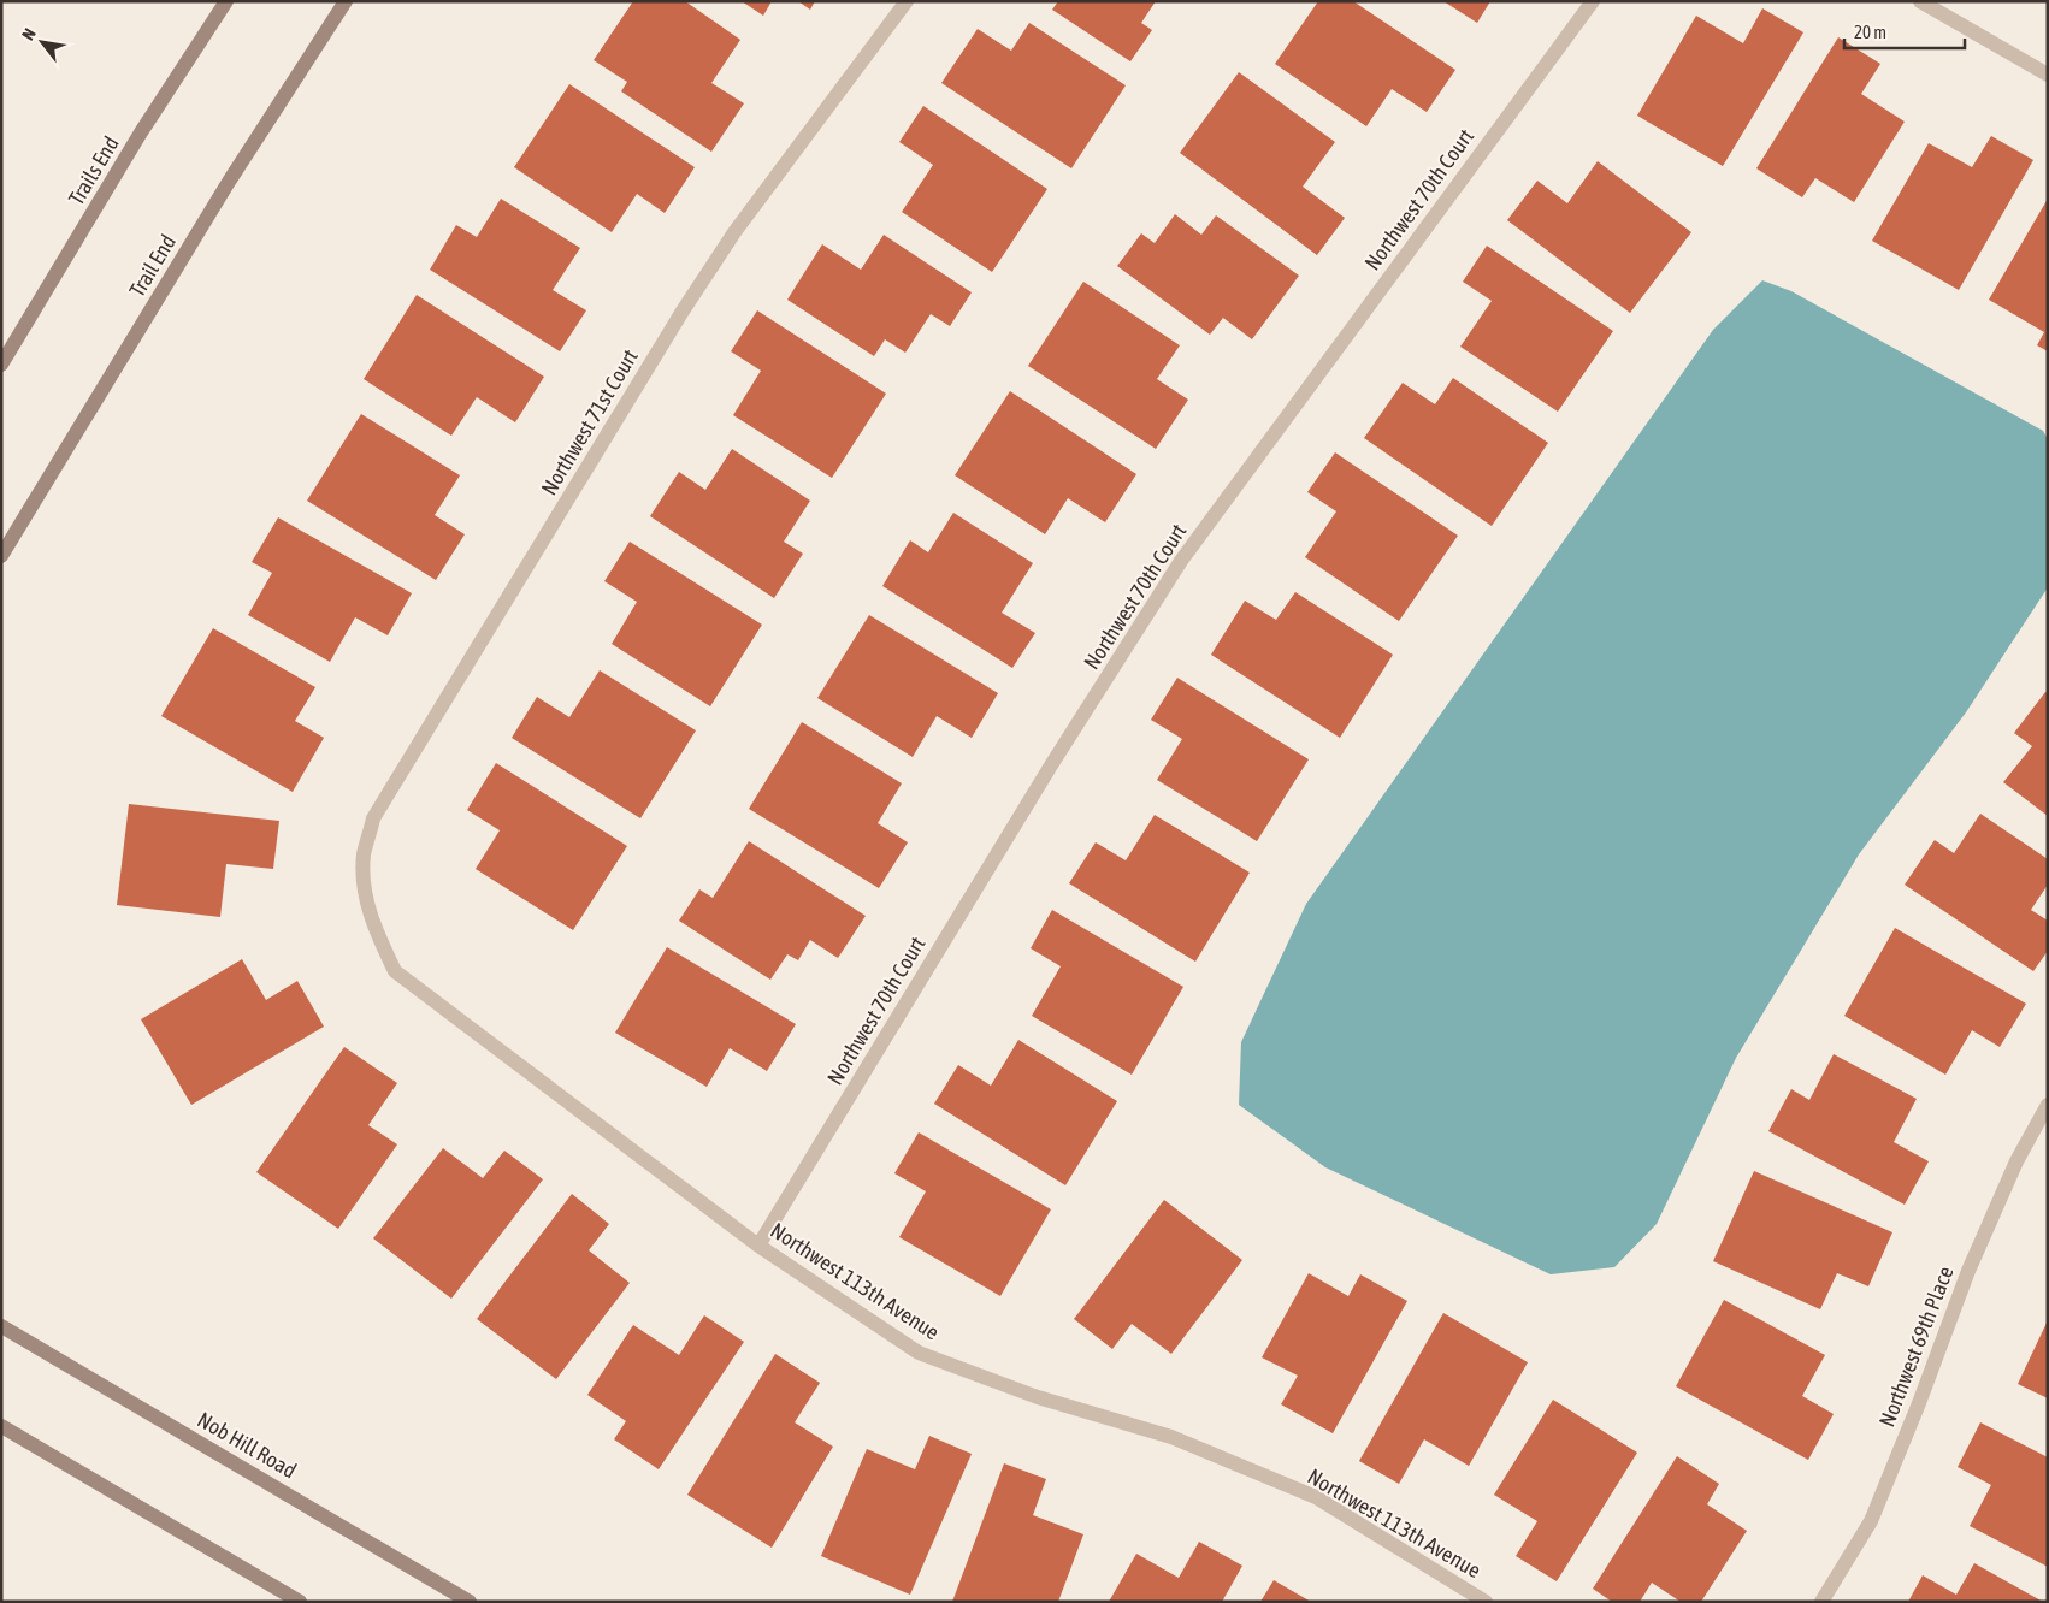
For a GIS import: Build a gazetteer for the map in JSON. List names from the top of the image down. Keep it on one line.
{"streets":{"street":["Trails End","Northwest 70th Court","Trail End","Northwest 71st Court","Northwest 113th Avenue","Northwest 69th Place","Nob Hill Road"]},"crossings":[["Northwest 70th Court","Northwest 113th Avenue"],["Northwest 71st Court","Northwest 113th Avenue"]],"scale_bar":"20 m","north":"top left"}
